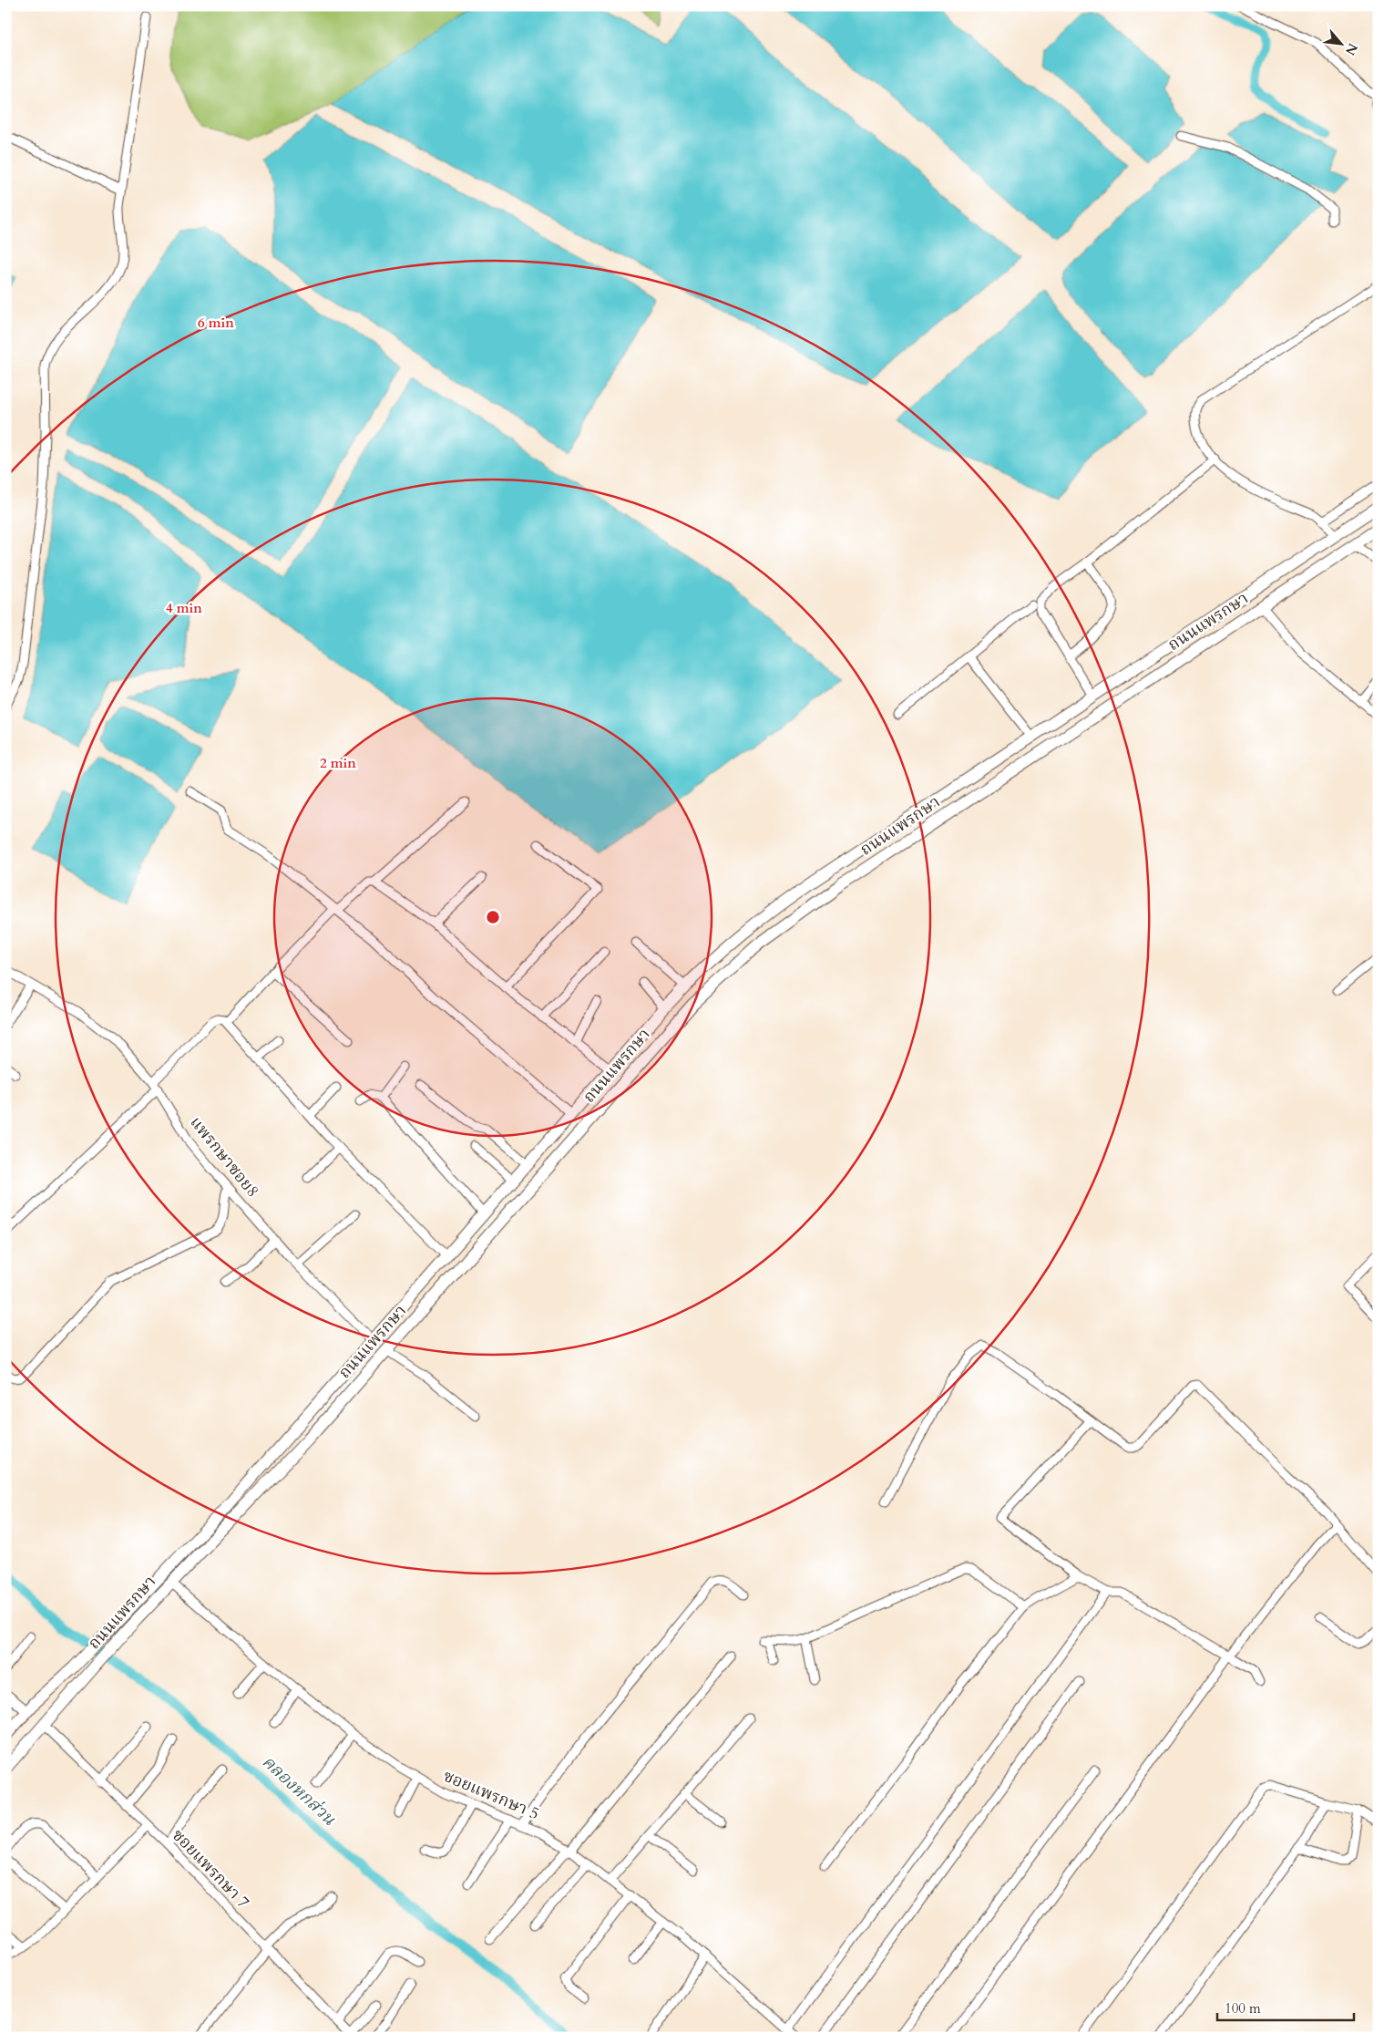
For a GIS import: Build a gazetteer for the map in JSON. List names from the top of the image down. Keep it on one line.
{"streets":{"main road":["ถนนแพรกษา"],"street":["แพรกษาซอย8","ซอยแพรกษา 5","ซอยแพรกษา 7"]},"crossings":[["ถนนแพรกษา","แพรกษาซอย8"],["ถนนแพรกษา","ซอยแพรกษา 5"],["ถนนแพรกษา","ซอยแพรกษา 7"]],"water":["คลองหกส่วน"],"scale_bar":"100 m","north":"bottom right","rings":["6 min","4 min","2 min"]}
